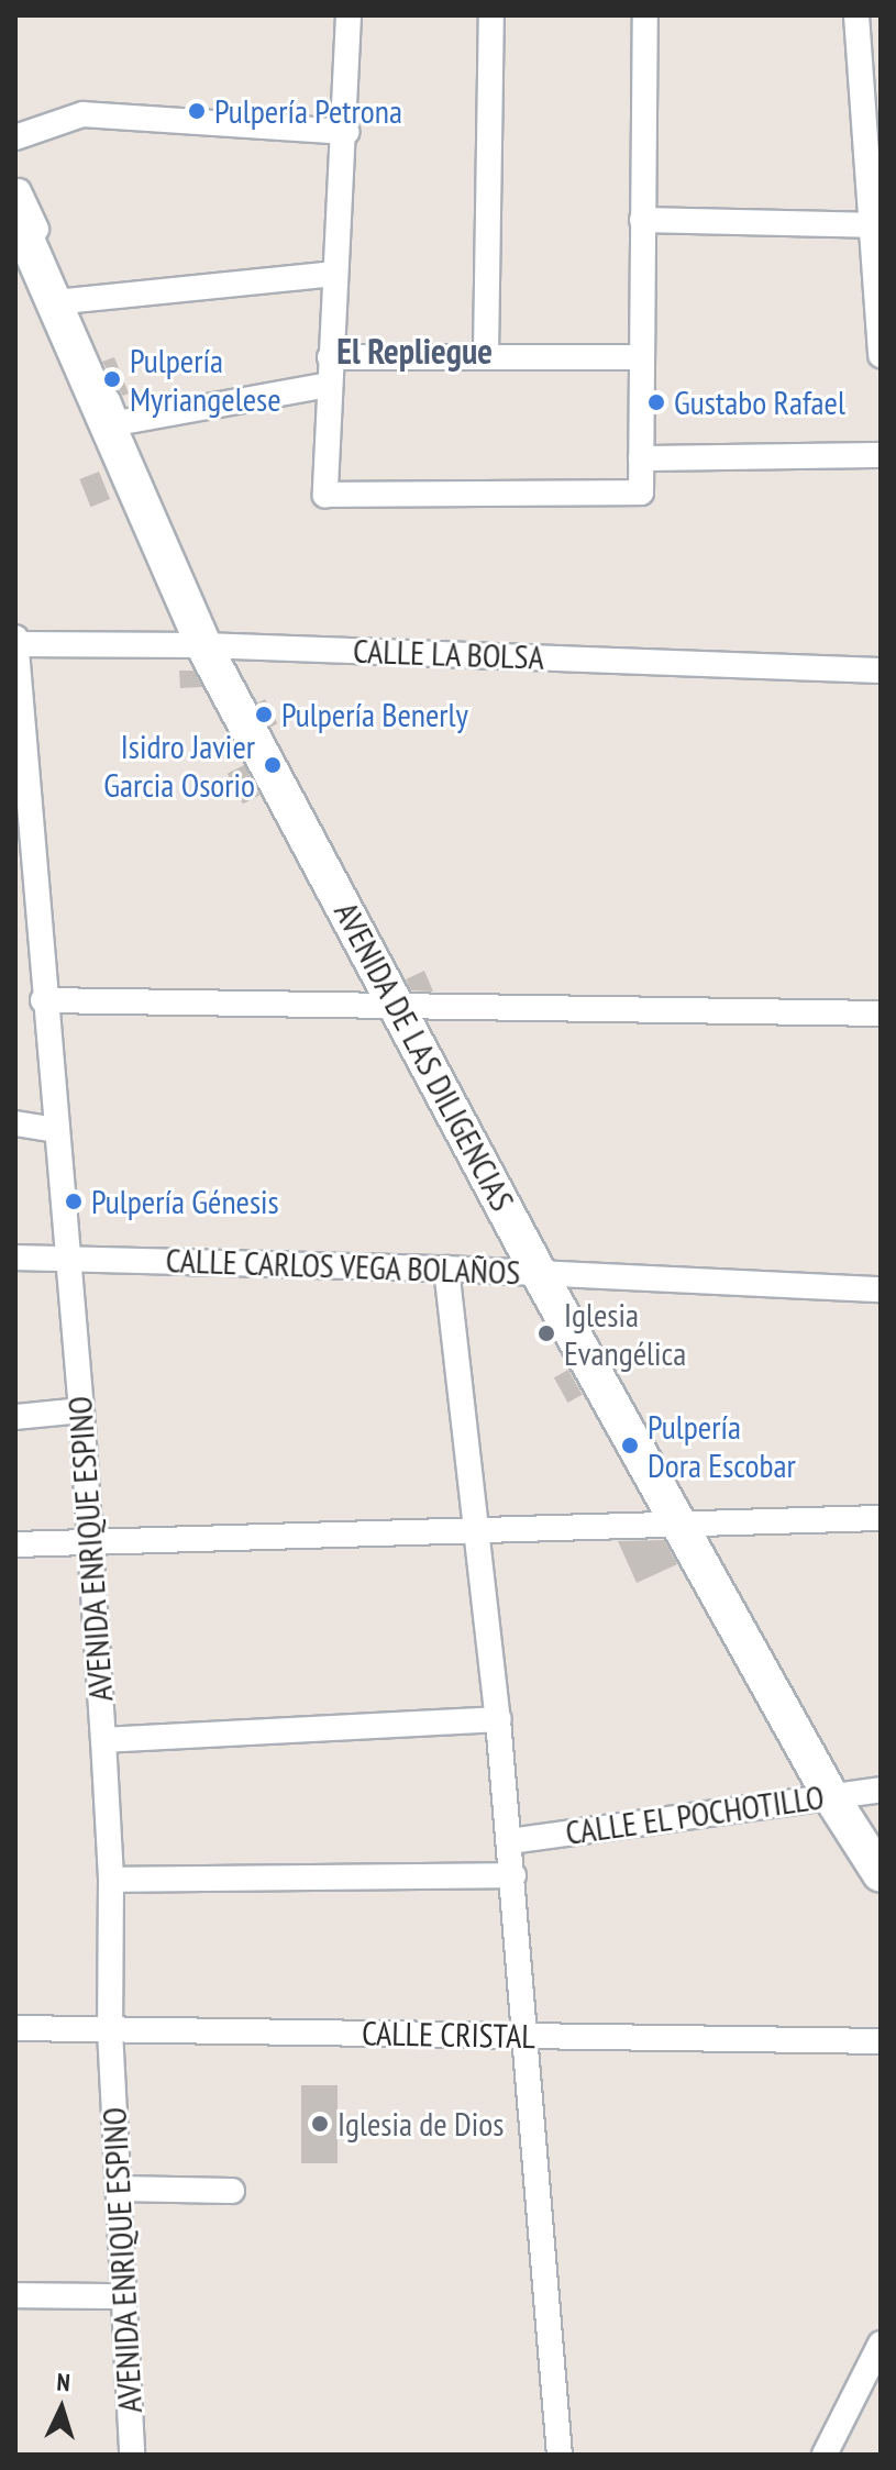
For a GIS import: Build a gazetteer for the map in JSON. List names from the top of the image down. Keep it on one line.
{"streets":{"street":["CALLE LA BOLSA","AVENIDA DE LAS DILIGENCIAS","CALLE CARLOS VEGA BOLAÑOS","AVENIDA ENRIQUE ESPINO","CALLE EL POCHOTILLO","CALLE CRISTAL"]},"crossings":[["CALLE LA BOLSA","AVENIDA DE LAS DILIGENCIAS"],["CALLE LA BOLSA","AVENIDA ENRIQUE ESPINO"],["AVENIDA DE LAS DILIGENCIAS","CALLE CARLOS VEGA BOLAÑOS"],["AVENIDA DE LAS DILIGENCIAS","CALLE EL POCHOTILLO"],["CALLE CARLOS VEGA BOLAÑOS","AVENIDA ENRIQUE ESPINO"],["AVENIDA ENRIQUE ESPINO","CALLE CRISTAL"]],"districts":["El Repliegue"],"places":["Pulpería Petrona","Pulpería Myriangelese","Gustabo Rafael","Pulpería Benerly","Isidro Javier Garcia Osorio","Pulpería Génesis","Iglesia Evangélica","Pulpería Dora Escobar","Iglesia de Dios"],"north":"top"}
